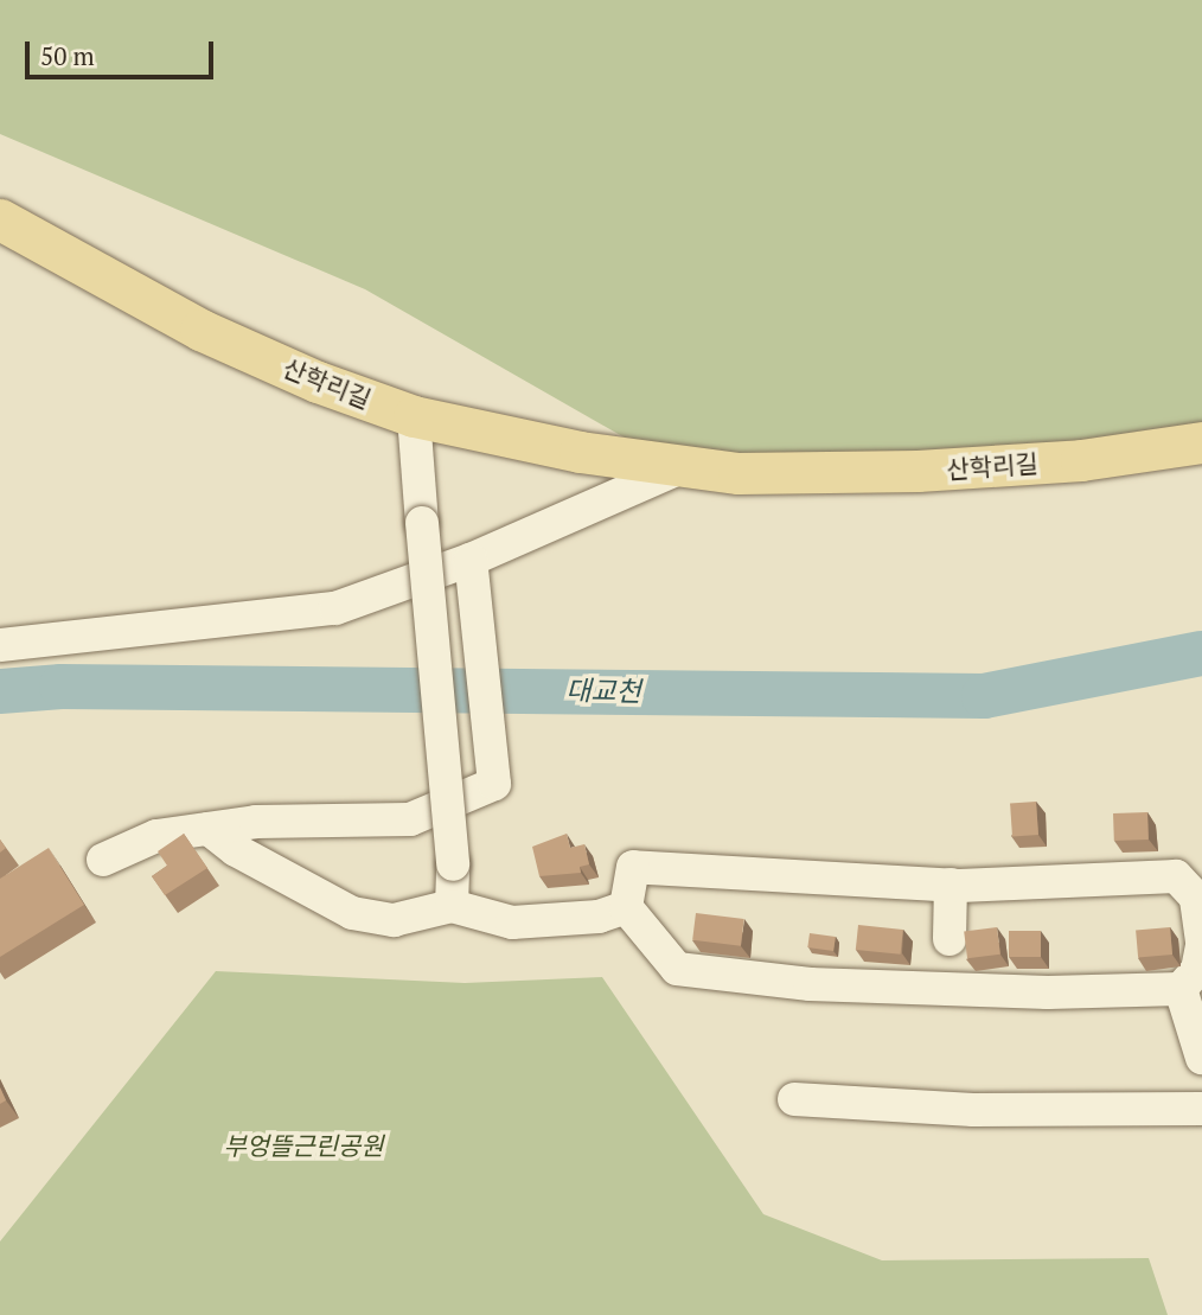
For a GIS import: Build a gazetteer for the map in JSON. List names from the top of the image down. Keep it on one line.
{"streets":{"main road":["산학리길"]},"water":["대교천"],"parks":["부엉뜰근린공원"],"scale_bar":"50 m"}
